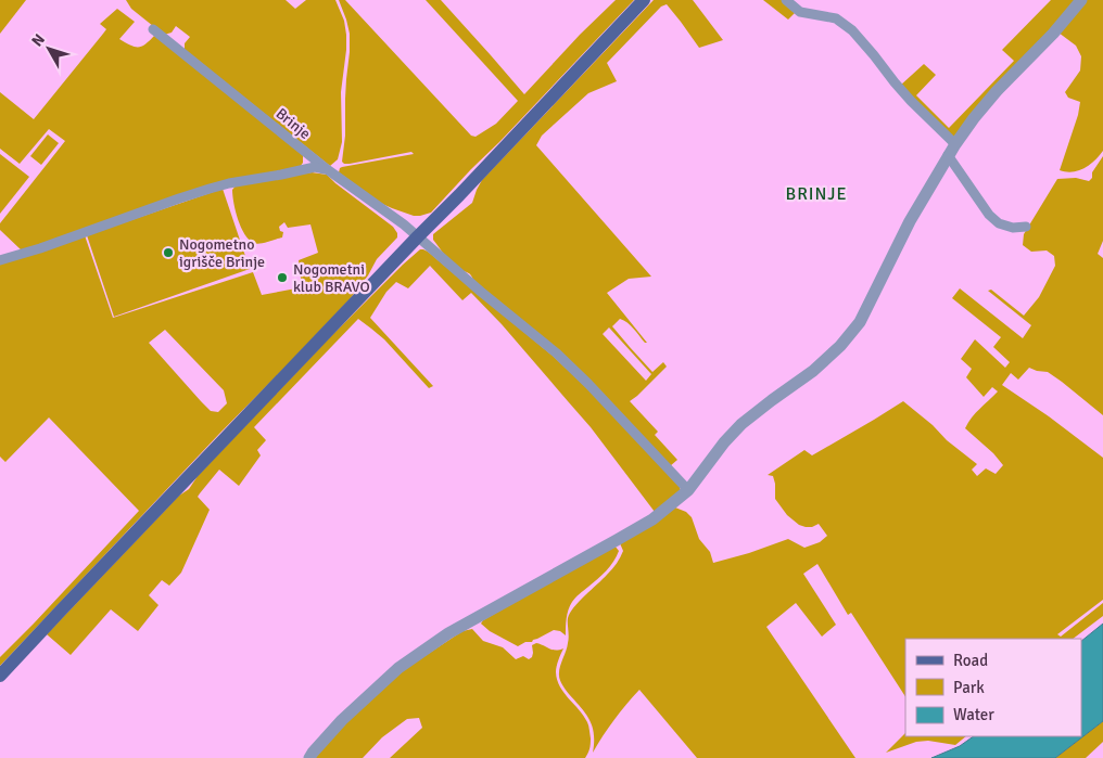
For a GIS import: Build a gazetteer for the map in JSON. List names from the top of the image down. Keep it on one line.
{"streets":{"street":["Brinje"]},"districts":["BRINJE"],"places":["Nogometno igrišče Brinje","Nogometni klub BRAVO"],"legend":["Road","Park","Water"],"north":"top left"}
